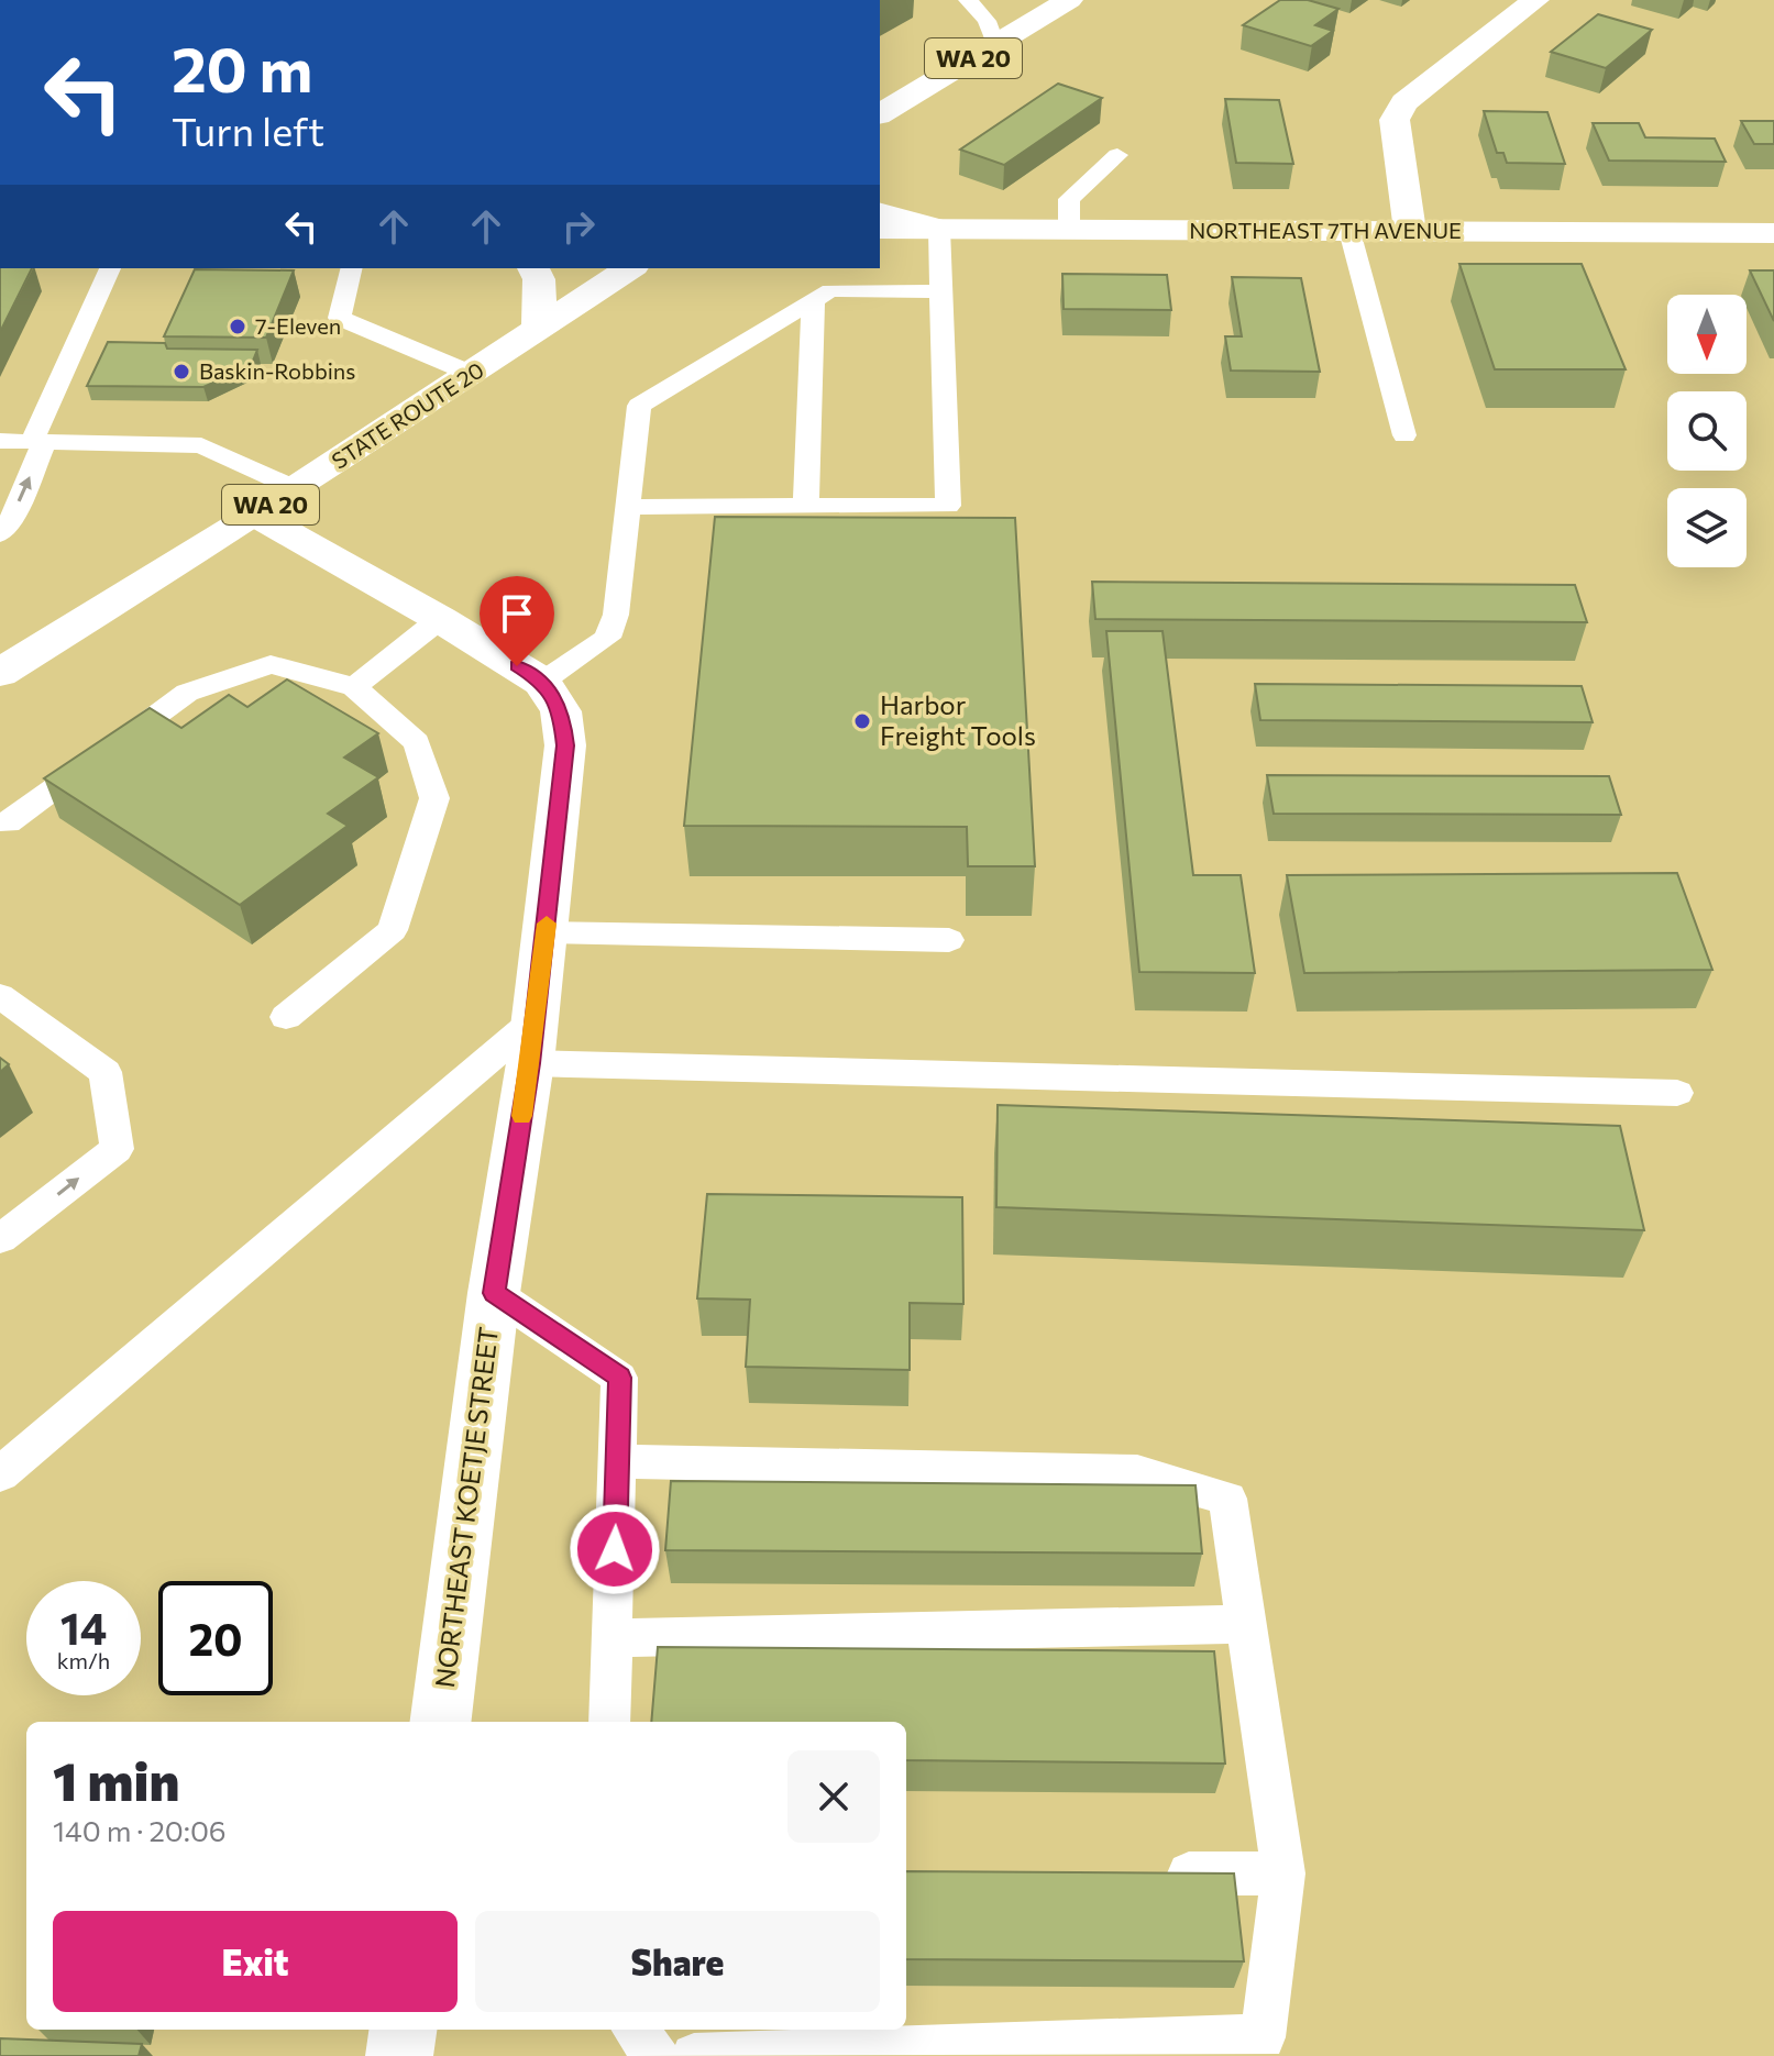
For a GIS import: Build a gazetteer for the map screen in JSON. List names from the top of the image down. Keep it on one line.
{"streets":{"street":["WA 20","NORTHEAST 7TH AVENUE","STATE ROUTE 20","NORTHEAST KOETJE STREET"]},"places":["7-Eleven","Baskin-Robbins","Harbor Freight Tools"],"north":"bottom","page":{"turn":["20 m","Turn left"],"speed":"14 km/h","limit":"20","heading":["1 min","140 m · 20:06"],"buttons":["Exit","Share"]}}
